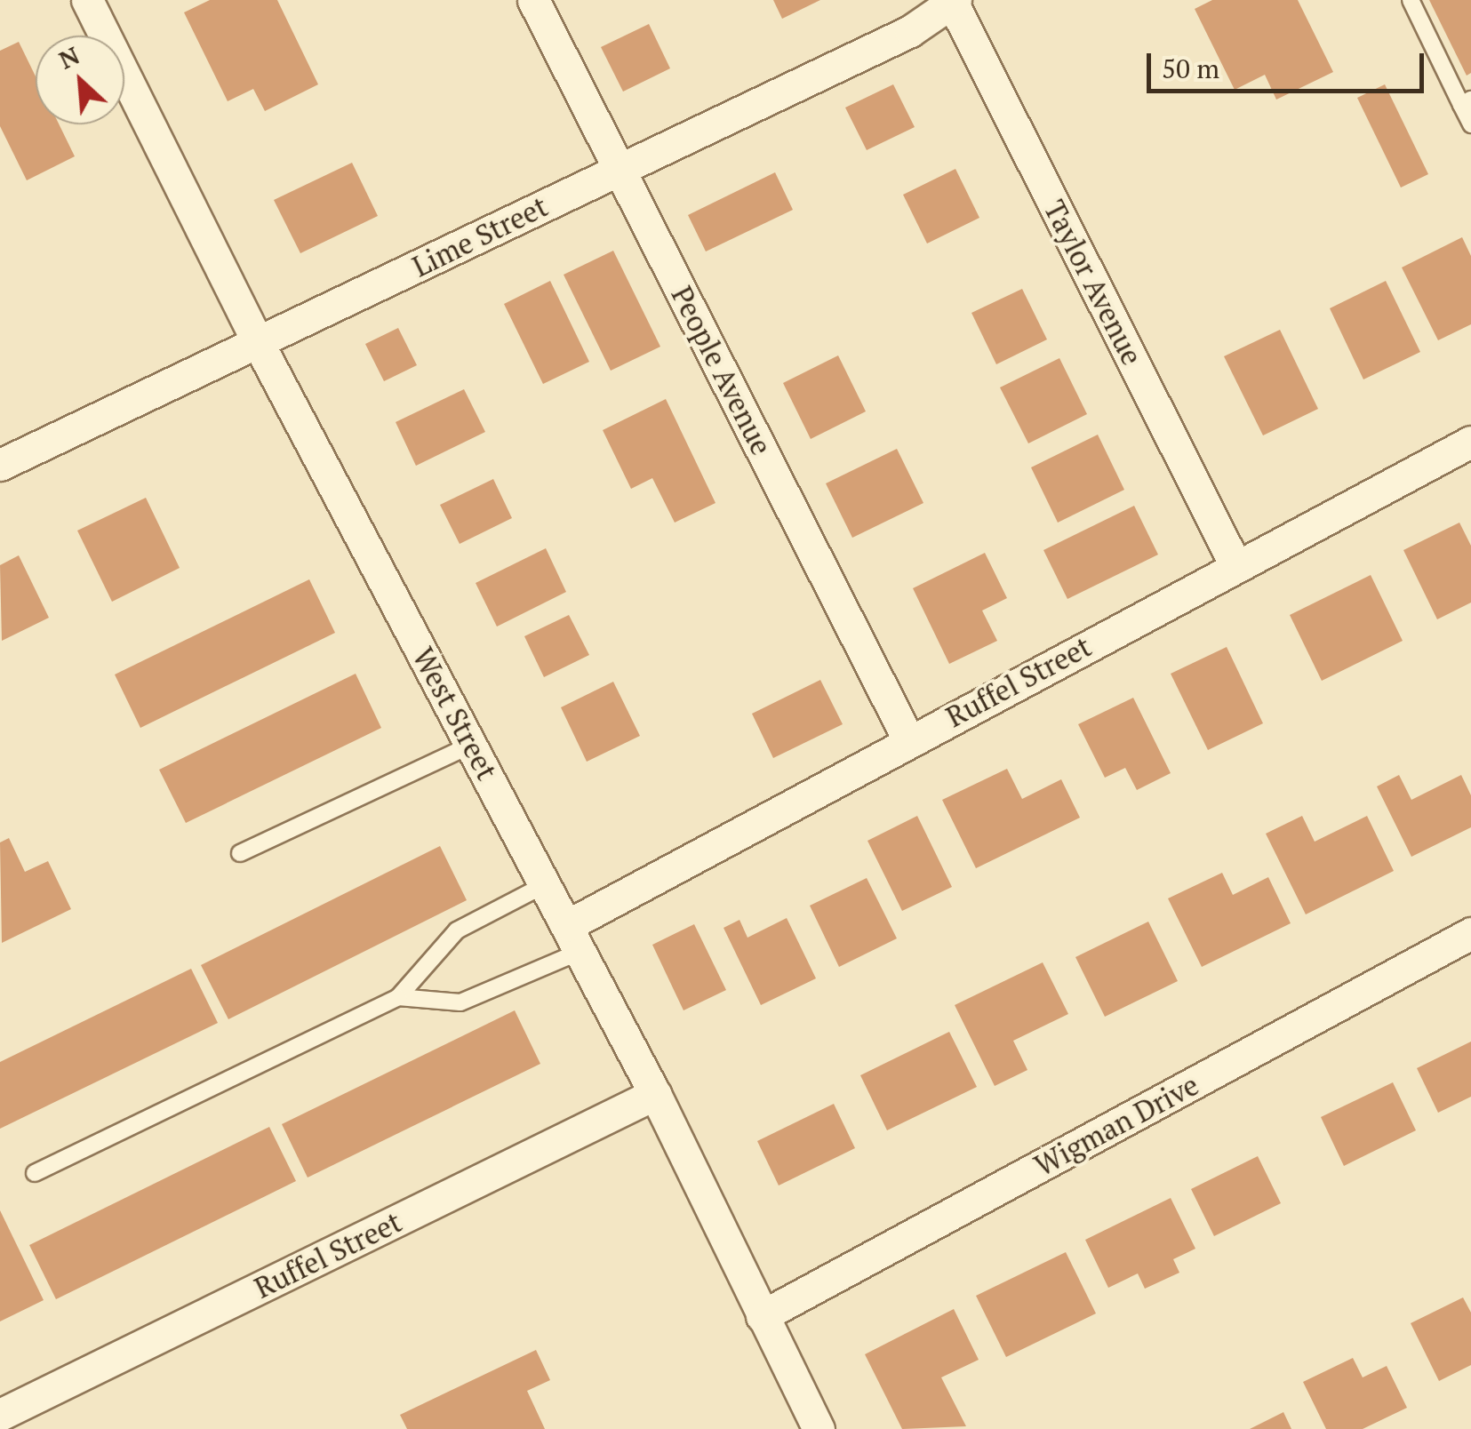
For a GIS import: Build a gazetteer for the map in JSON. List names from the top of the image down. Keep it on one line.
{"streets":{"street":["Lime Street","Taylor Avenue","People Avenue","Ruffel Street","West Street","Wigman Drive"]},"crossings":[["Lime Street","Taylor Avenue"],["Lime Street","People Avenue"],["Lime Street","West Street"],["Taylor Avenue","Ruffel Street"],["People Avenue","Ruffel Street"],["Ruffel Street","West Street"],["West Street","Wigman Drive"]],"scale_bar":"50 m","north":"top left"}
